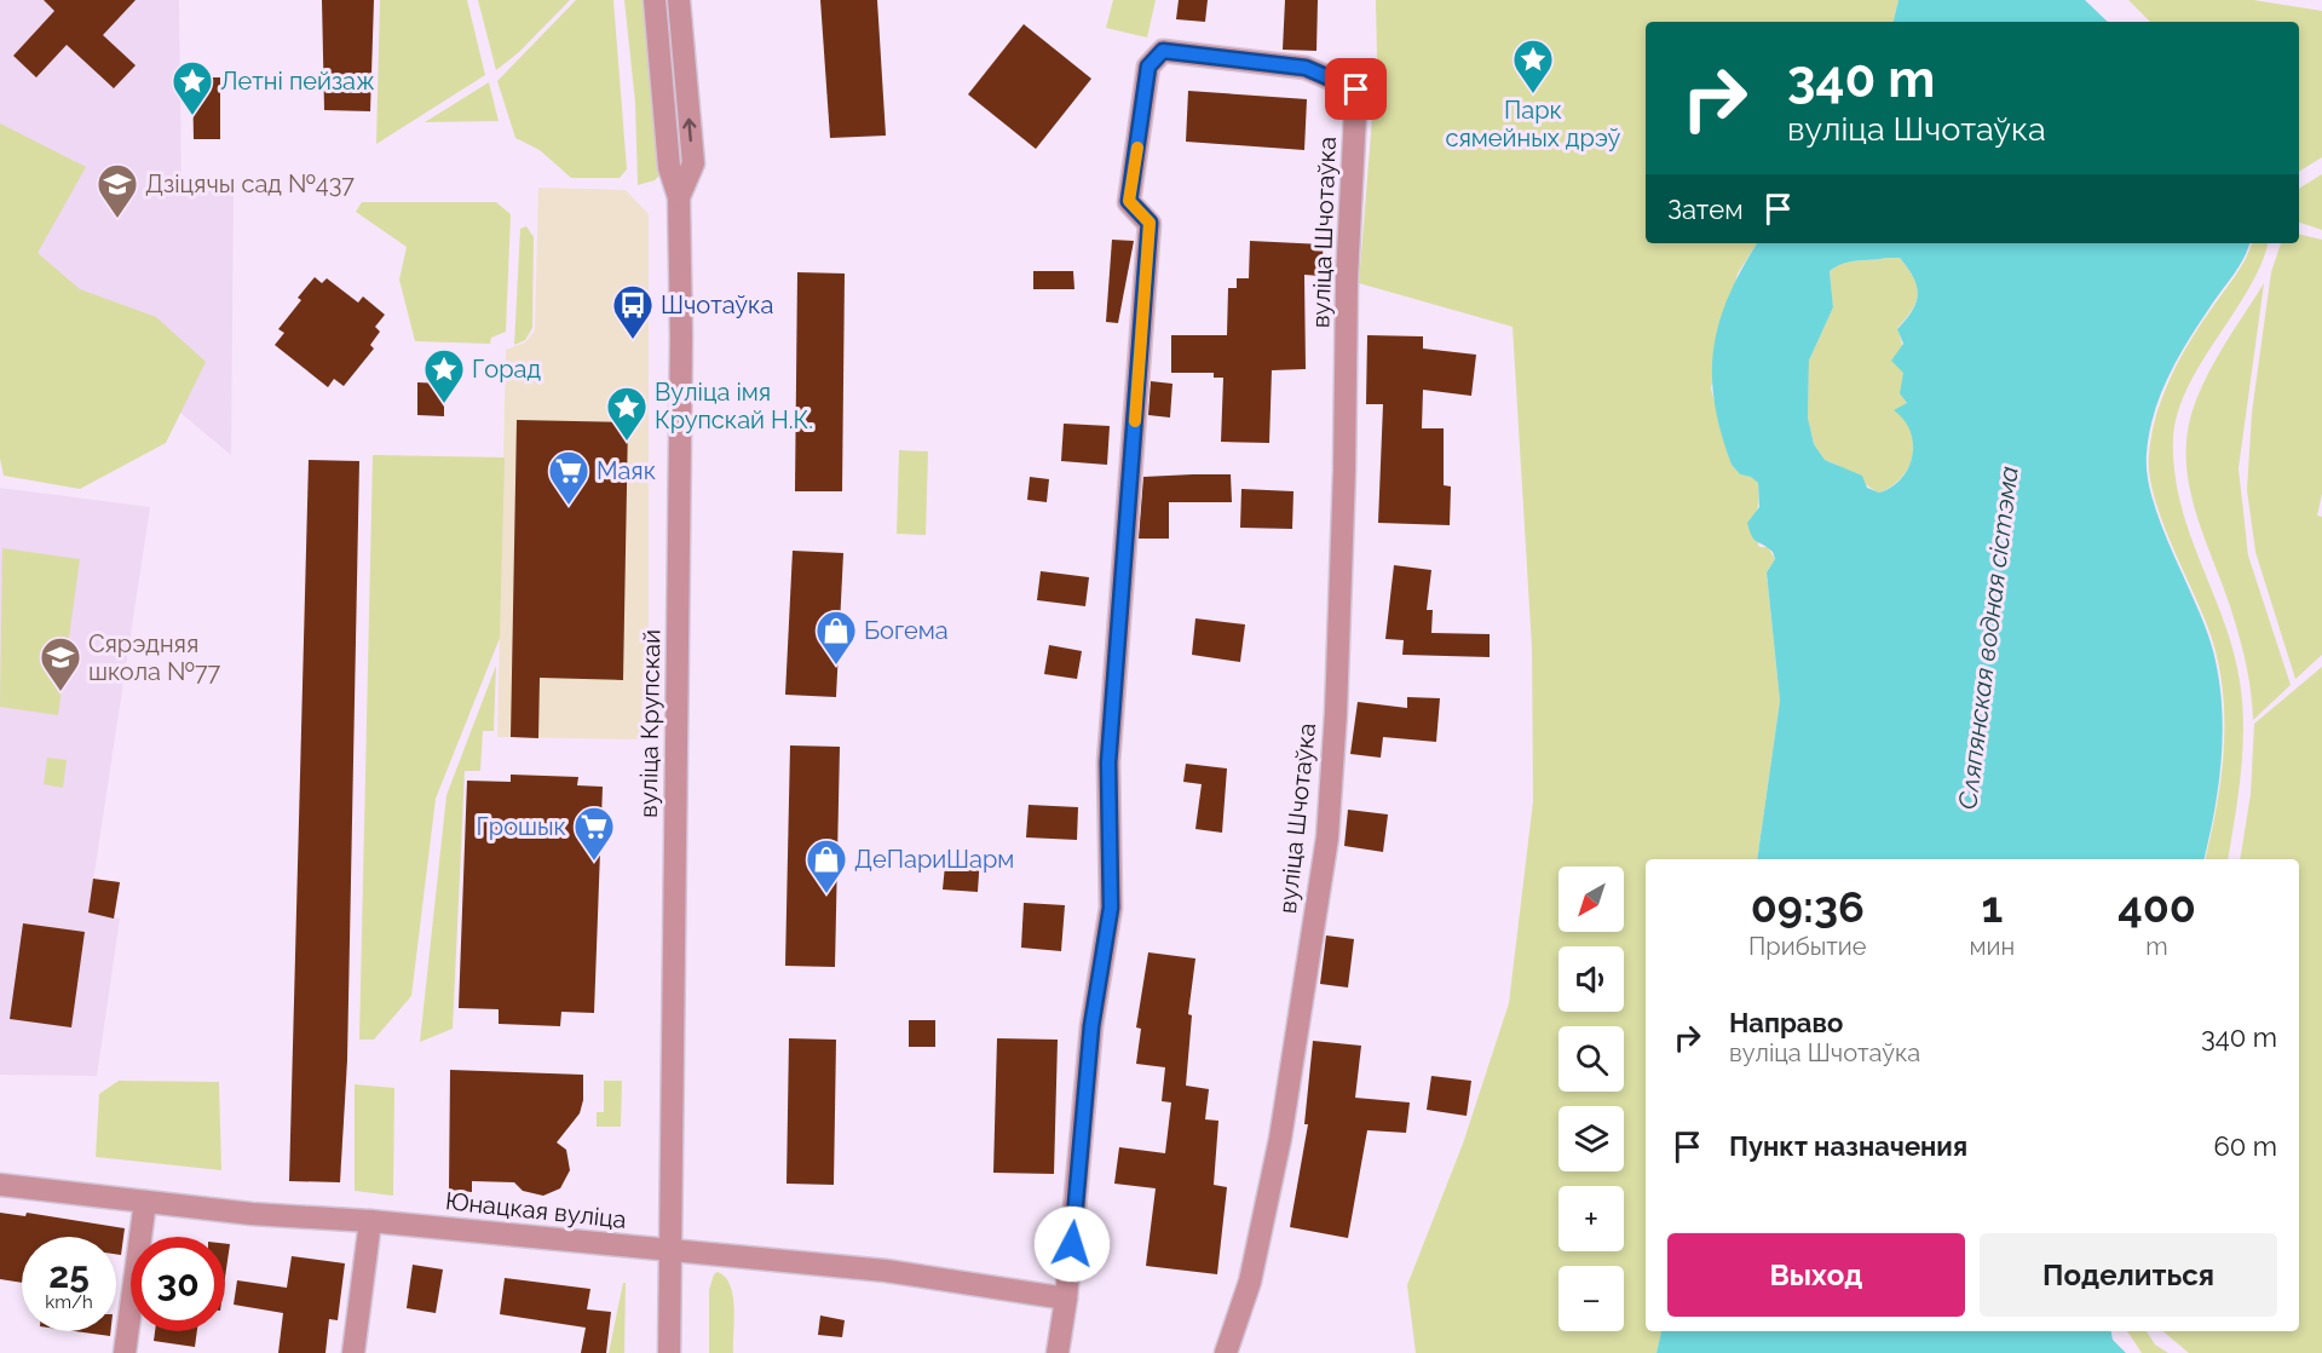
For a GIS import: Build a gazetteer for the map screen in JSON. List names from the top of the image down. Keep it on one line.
{"streets":{"street":["вуліца Шчотаўка","вуліца Крупскай","Юнацкая вуліца"]},"crossings":[["вуліца Шчотаўка","Юнацкая вуліца"],["вуліца Крупскай","Юнацкая вуліца"]],"water":["Сляпянская водная сістэма"],"places":{"place":["Парк сямейных дрэў","Летні пейзаж","Горад","Вуліца імя Крупскай Н.К."],"school or university":["Дзіцячы сад №437","Сярэдняя школа №77"],"bus stop":["Шчотаўка"],"supermarket":["Маяк","Грошык"],"shop":["Богема","ДеПариШарм"]},"north":"bottom left","page":{"turn":["340 m","вуліца Шчотаўка"],"then":"Затем","eta":["09:36","Прибытие","1","мин","400","m"],"map_buttons":["+","−"],"list":[{"name":"Направо","note":"вуліца Шчотаўка","value":"340 m"},{"name":"Пункт назначения","value":"60 m"}],"buttons":["Выход","Поделиться"],"speed":"25 km/h","limit":"30"}}
